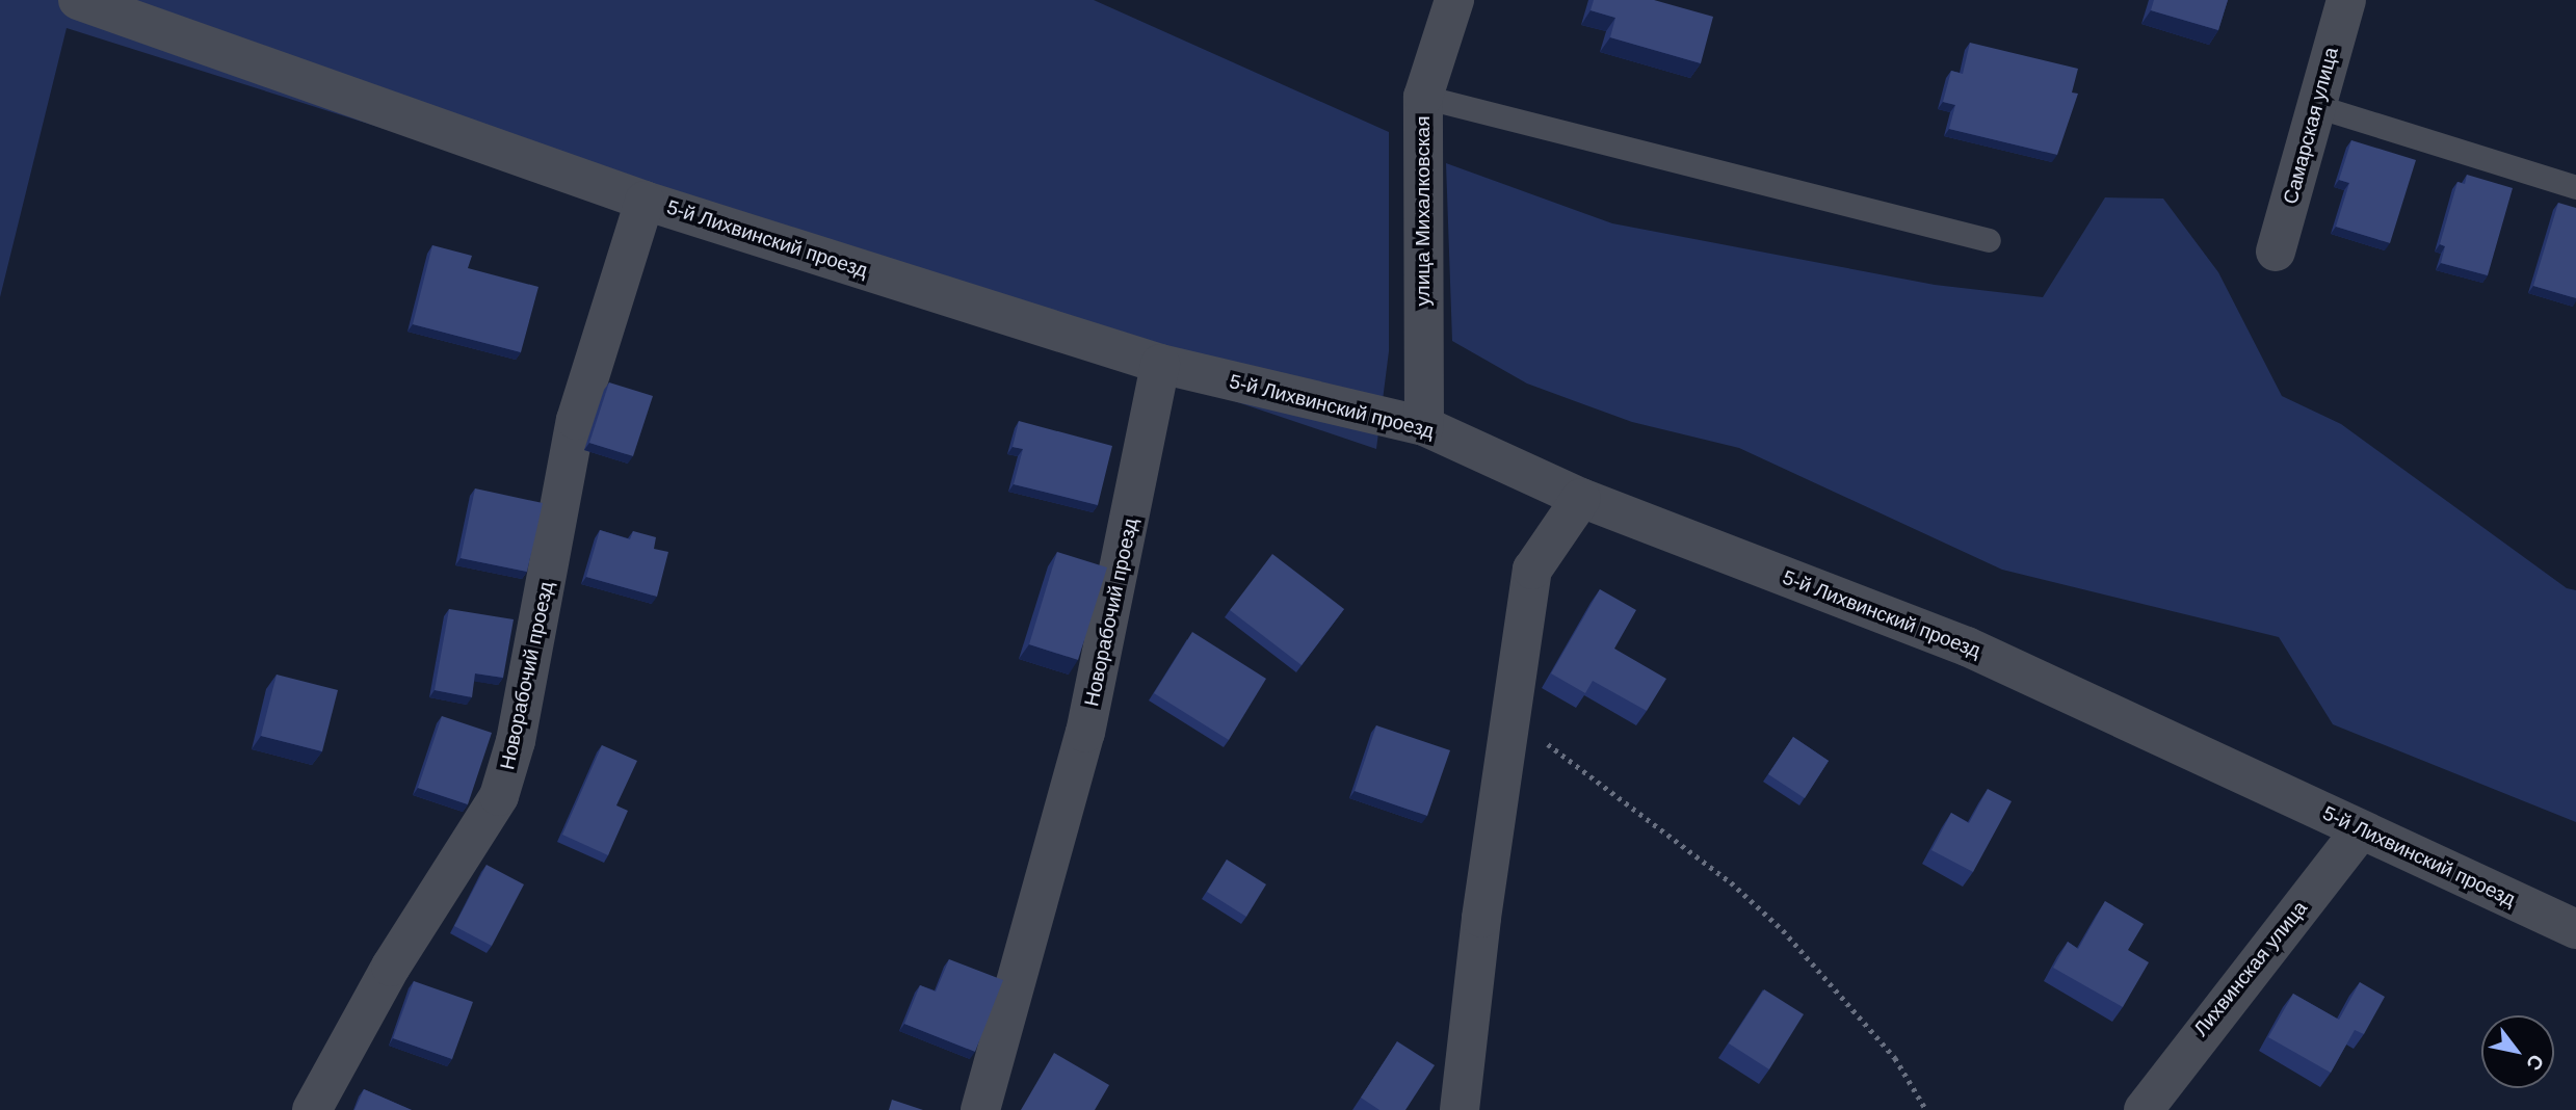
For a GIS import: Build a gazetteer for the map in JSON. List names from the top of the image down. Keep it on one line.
{"streets":{"street":["Самарская улица","улица Михалковская","5-й Лихвинский проезд","Новорабочий проезд","Лихвинская улица"]},"crossings":[["улица Михалковская","5-й Лихвинский проезд"],["5-й Лихвинский проезд","Новорабочий проезд"],["5-й Лихвинский проезд","Лихвинская улица"]],"north":"bottom right"}
